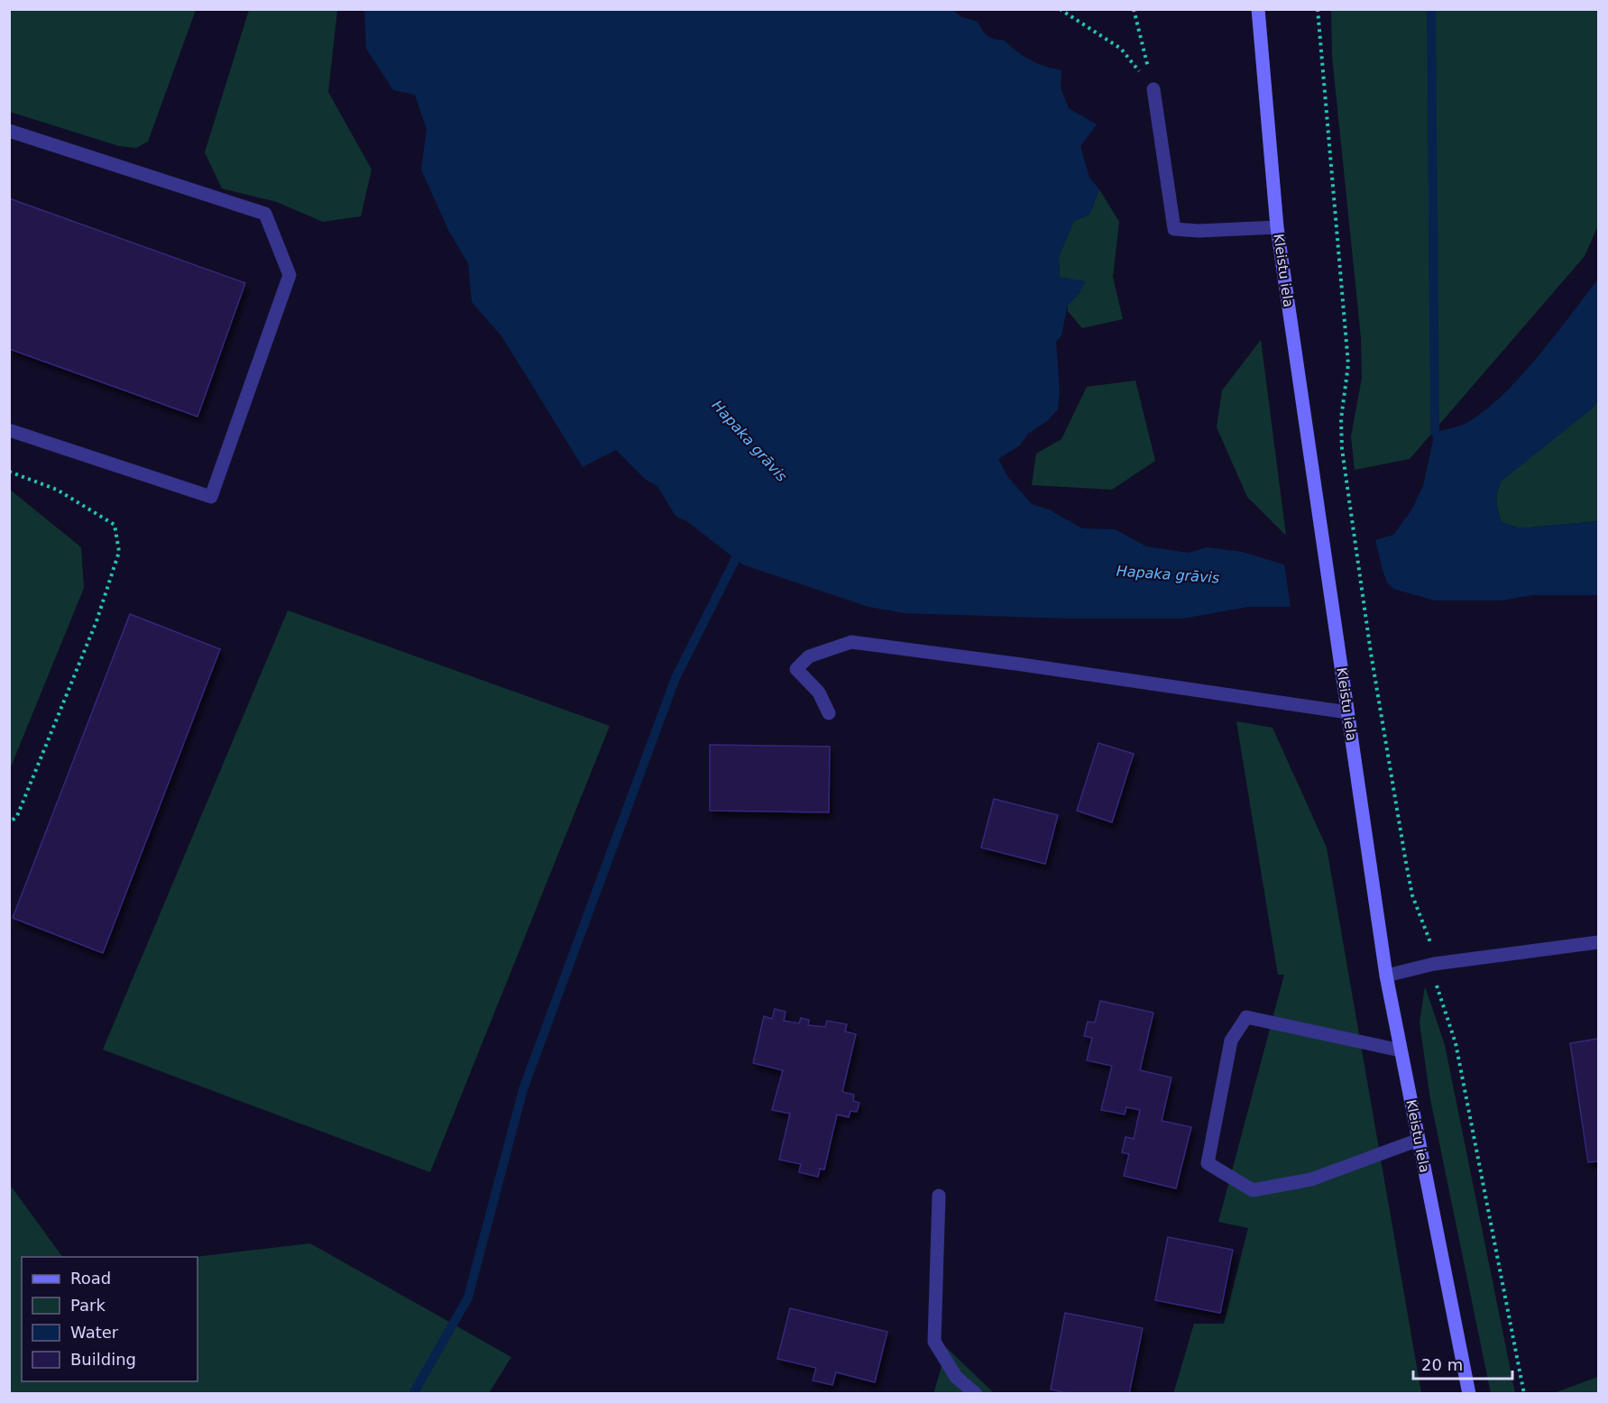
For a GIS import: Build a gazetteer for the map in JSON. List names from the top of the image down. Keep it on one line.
{"streets":{"main road":["Kleistu iela"]},"water":["Hapaka grāvis"],"legend":["Road","Park","Water","Building"],"scale_bar":"20 m"}
